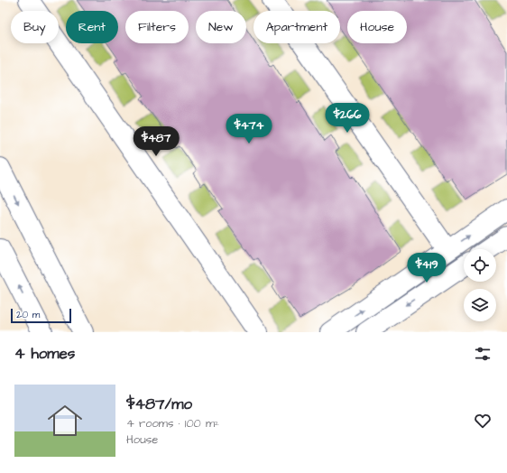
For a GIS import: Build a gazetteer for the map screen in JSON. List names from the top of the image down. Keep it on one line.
{"scale_bar":"20 m","page":{"chip":["Buy","Rent","Filters","New","Apartment","House"],"price":["$266","$474","$487","$419"],"scale":"20 m","heading":"4 homes","list":[{"name":"$487/mo","note":"4 rooms · 100 m² · House"}]}}
